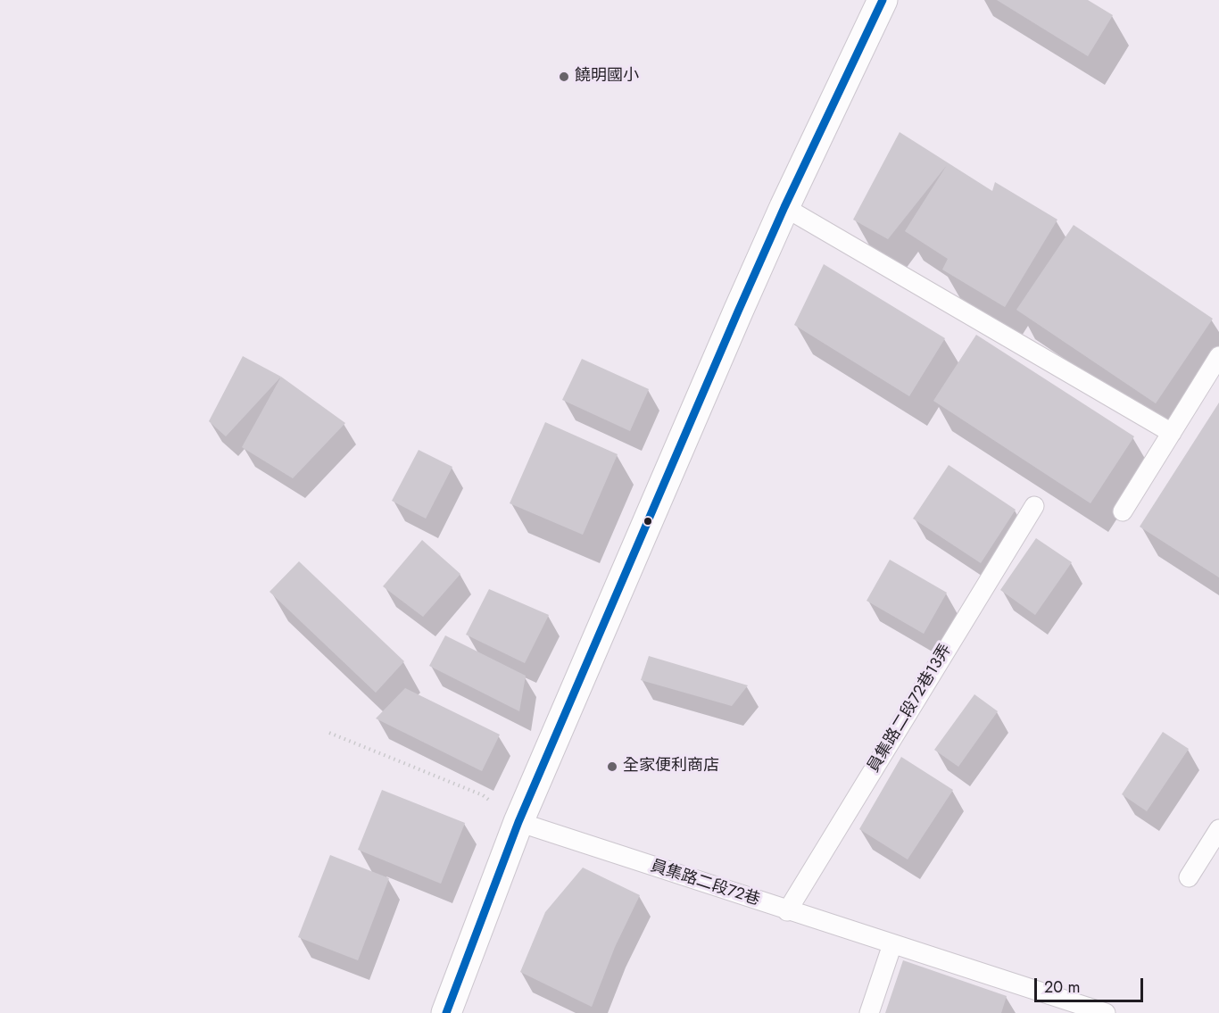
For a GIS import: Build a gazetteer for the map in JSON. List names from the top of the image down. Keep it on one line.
{"streets":{"lane":["員集路二段72巷13弄","員集路二段72巷"]},"crossings":[["員集路二段72巷13弄","員集路二段72巷"]],"places":["饒明國小","全家便利商店"],"scale_bar":"20 m"}
